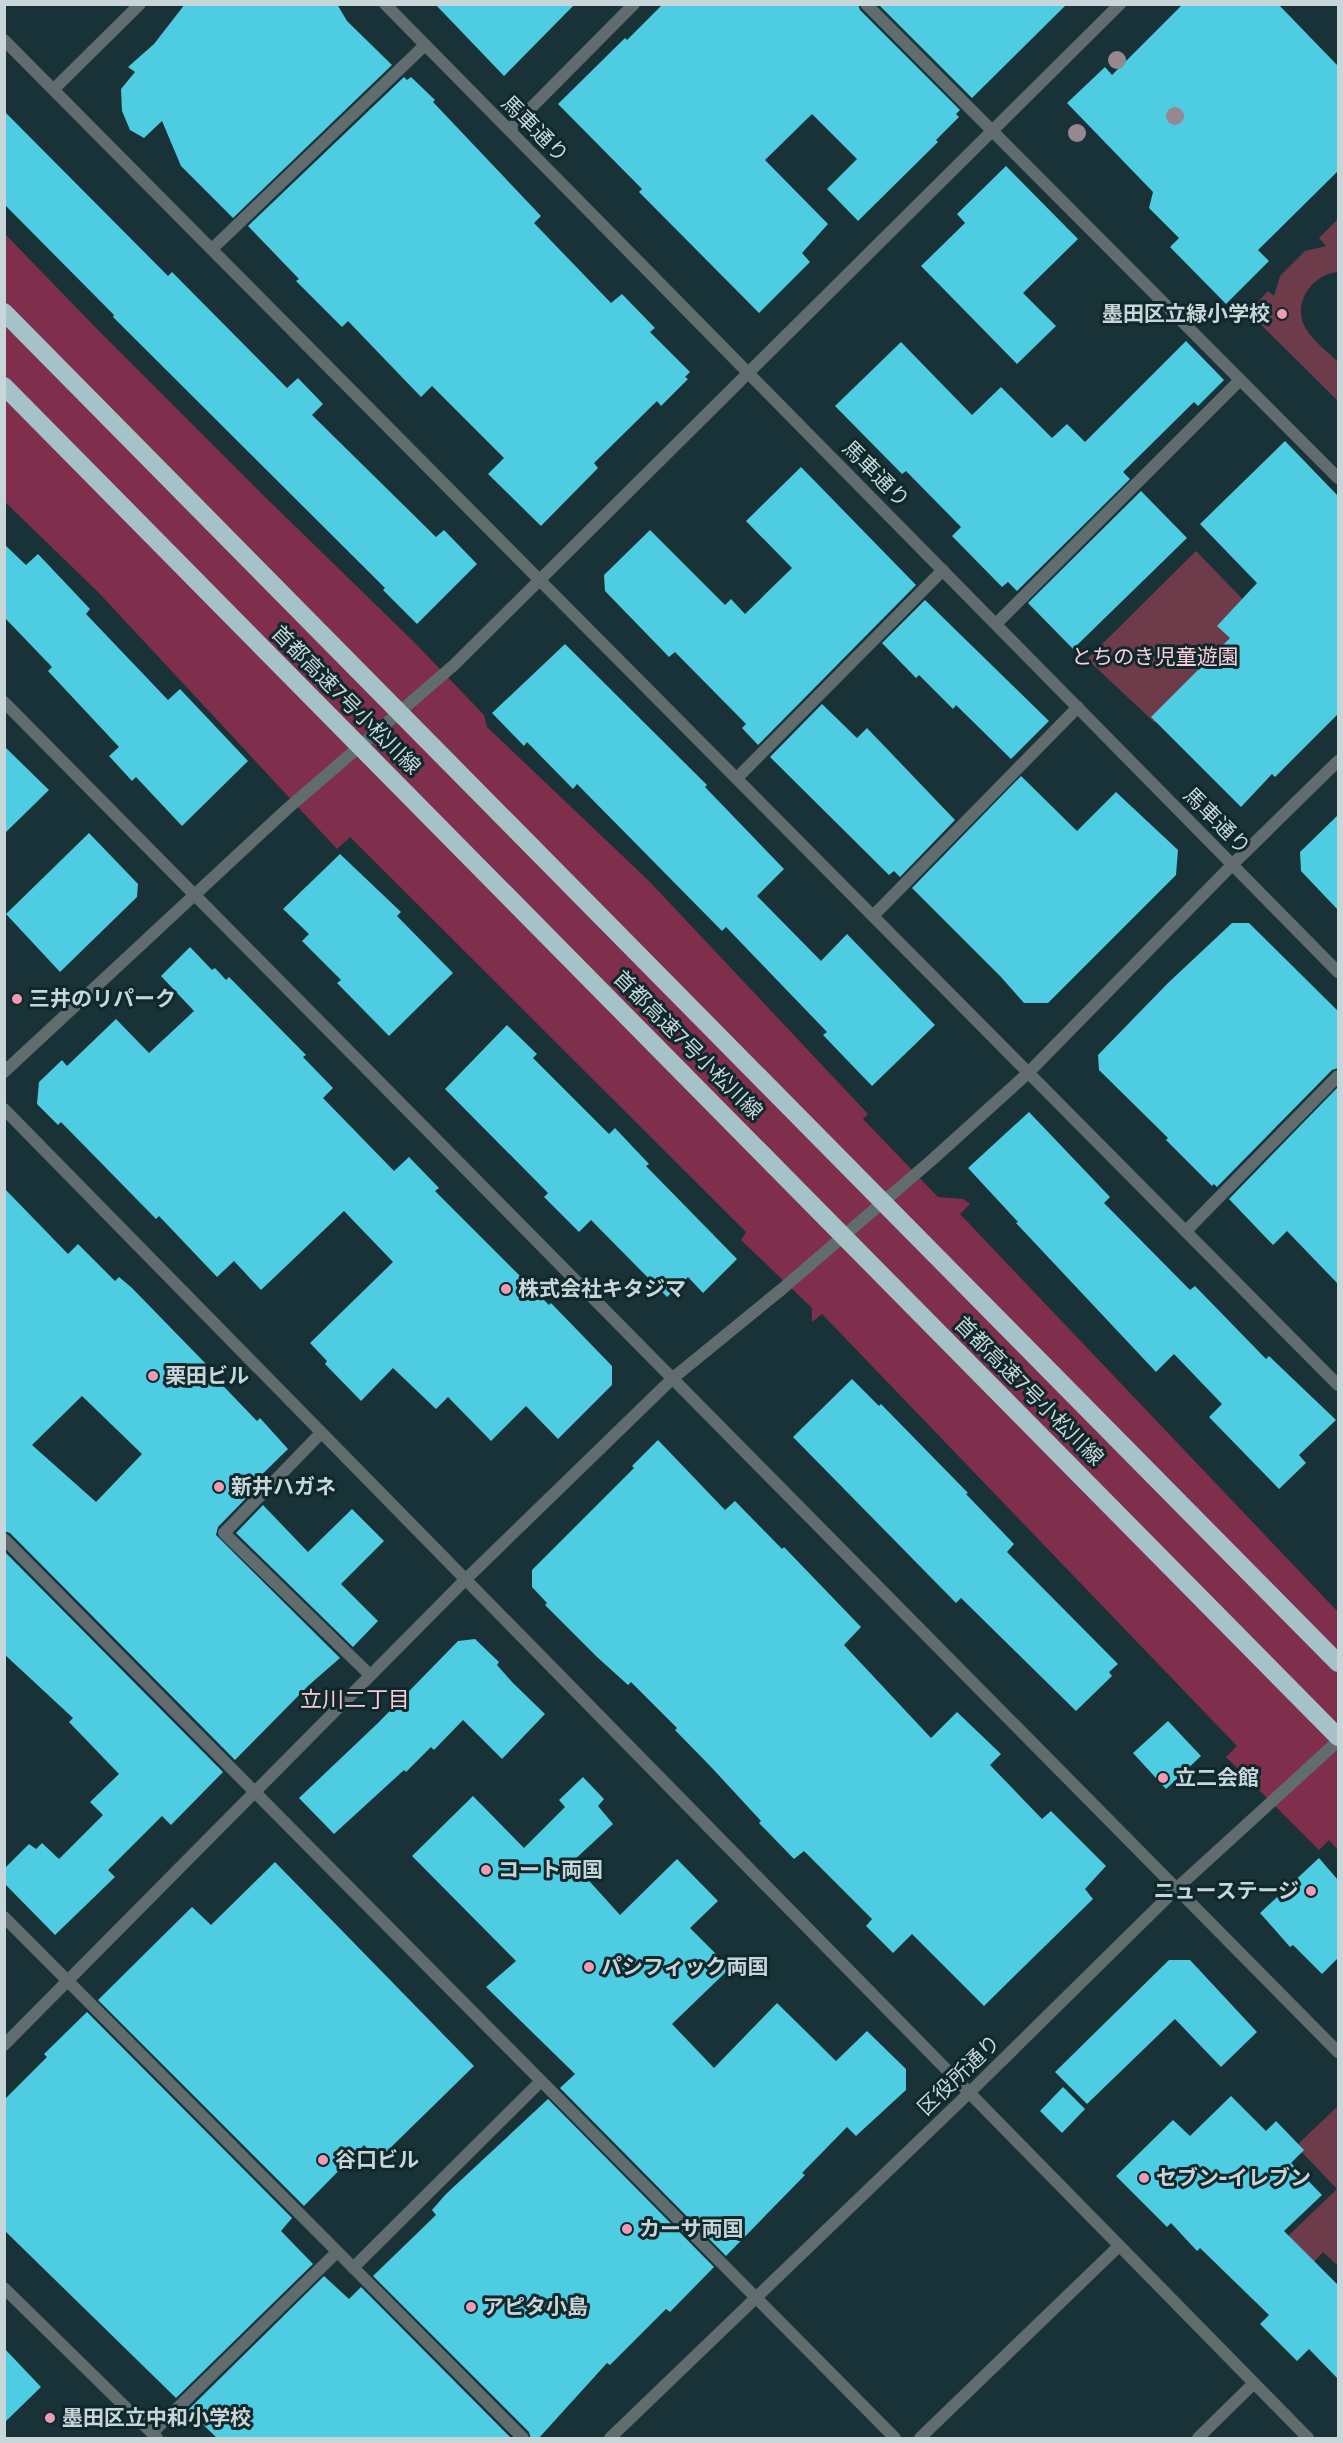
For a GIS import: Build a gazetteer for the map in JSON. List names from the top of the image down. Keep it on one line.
{"streets":{"highway":["首都高速7号小松川線"],"street":["馬車通り","区役所通り"]},"districts":["立川二丁目"],"parks":["とちのき児童遊園"],"places":["墨田区立緑小学校","三井のリパーク","株式会社キタジマ","栗田ビル","新井ハガネ","立二会館","コート両国","ニューステージ","パシフィック両国","谷口ビル","セブン-イレブン","カーサ両国","アピタ小島","墨田区立中和小学校"]}
